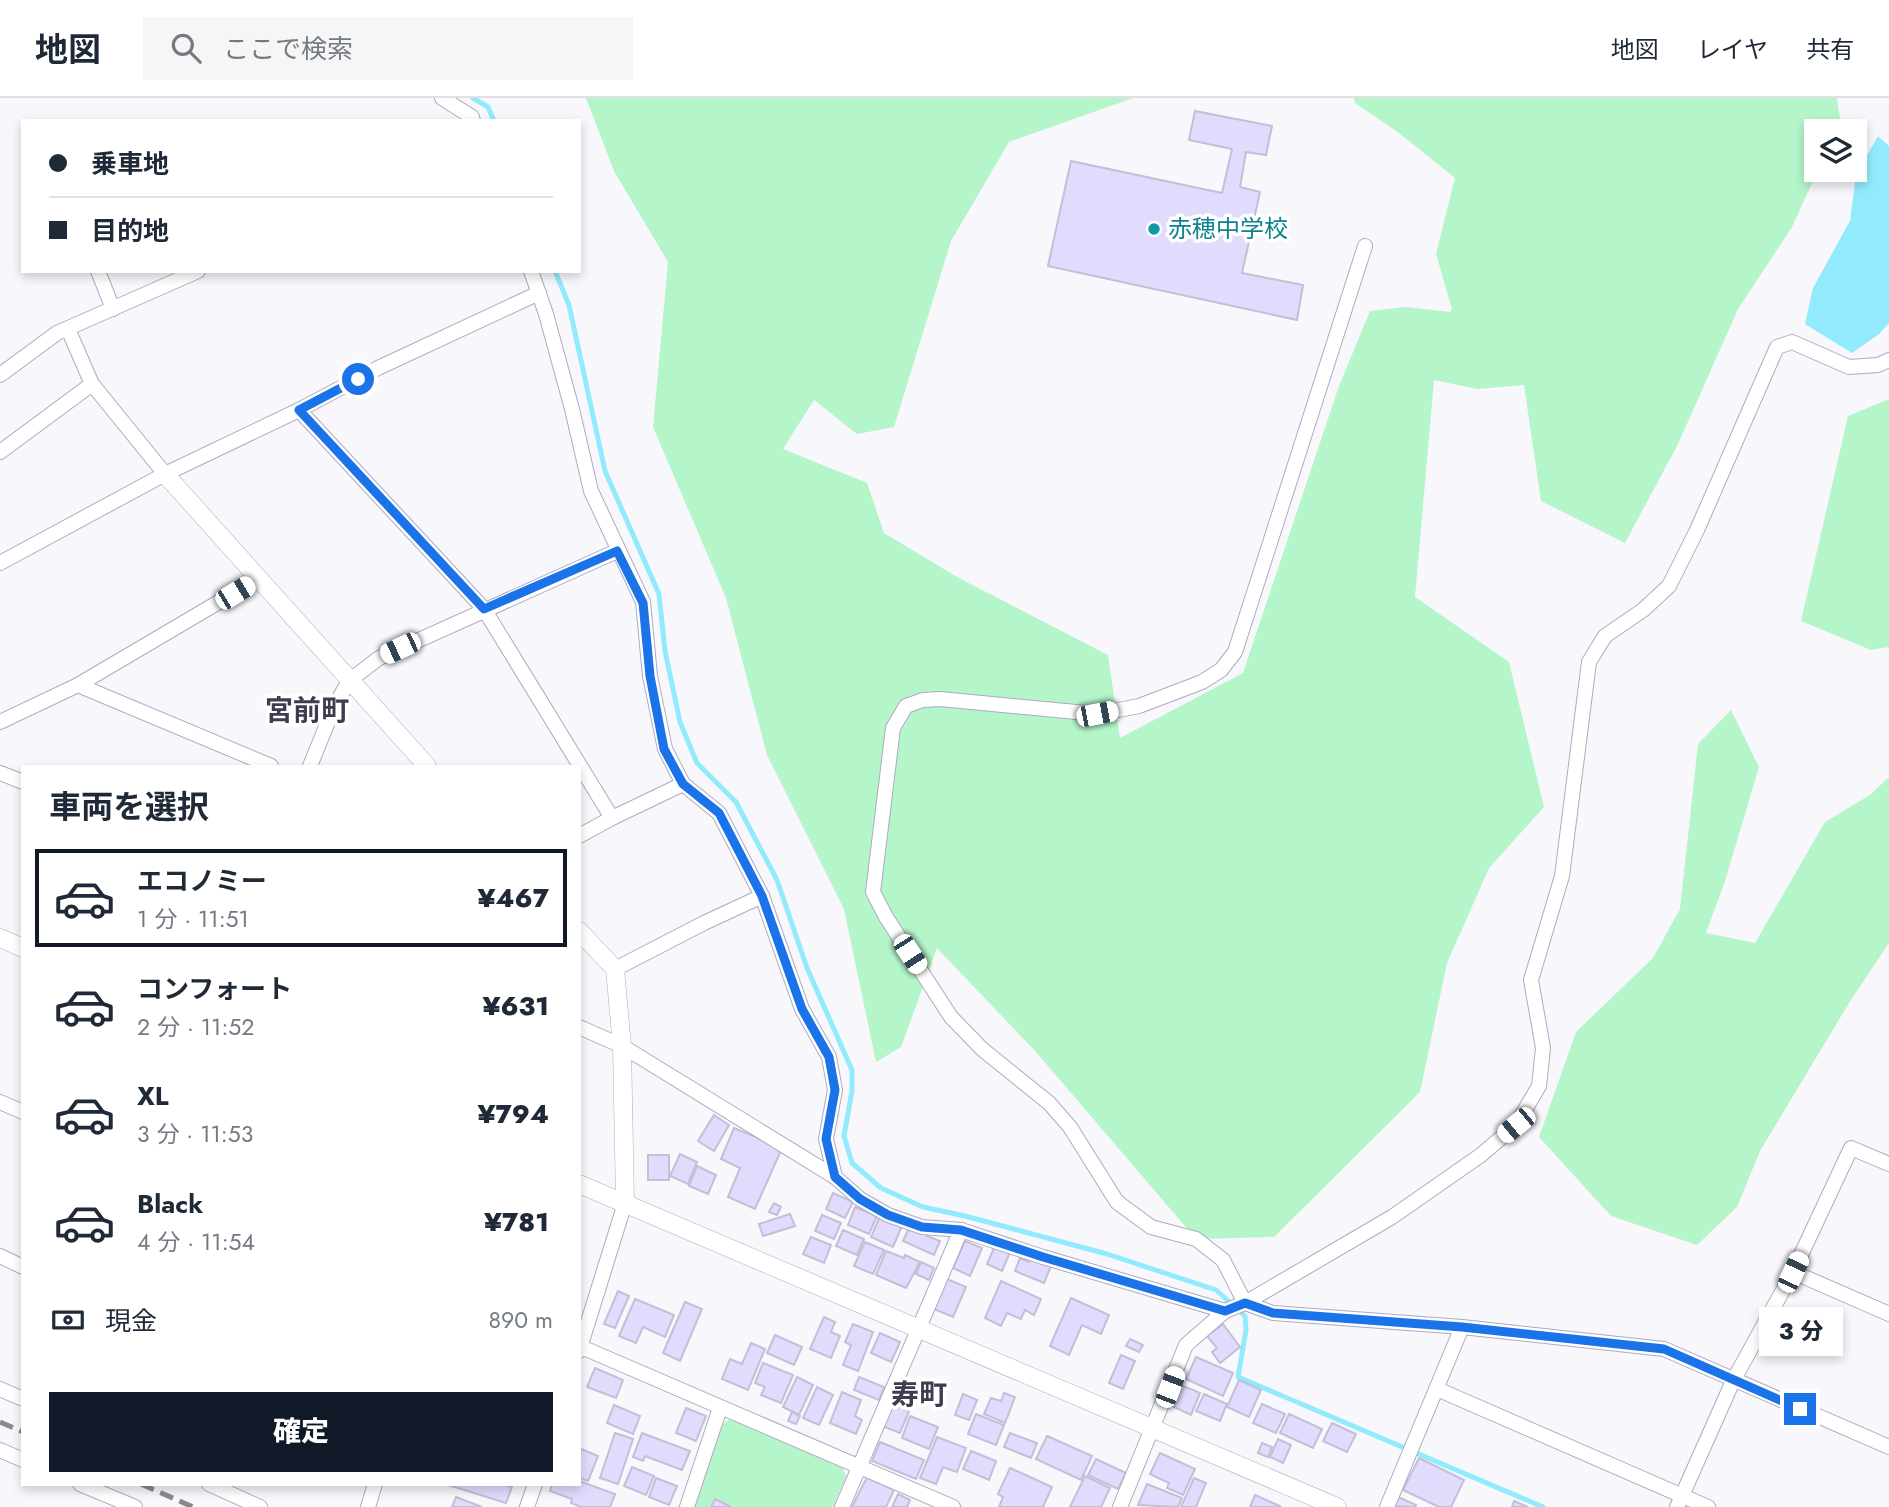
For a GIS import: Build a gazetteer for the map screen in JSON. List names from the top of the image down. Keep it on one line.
{"districts":["宮前町","寿町"],"places":["赤穂中学校"],"page":{"header":"地図","search":"ここで検索","nav":["地図","レイヤ","共有"],"banner":["乗車地","目的地"],"heading":"車両を選択","list":[{"name":"エコノミー","note":"1 分 · 11:51","value":"¥467"},{"name":"コンフォート","note":"2 分 · 11:52","value":"¥631"},{"name":"XL","note":"3 分 · 11:53","value":"¥794"},{"name":"Black","note":"4 分 · 11:54","value":"¥781"}],"pay":["現金","890 m"],"bubble":"3 分","buttons":"確定"}}
